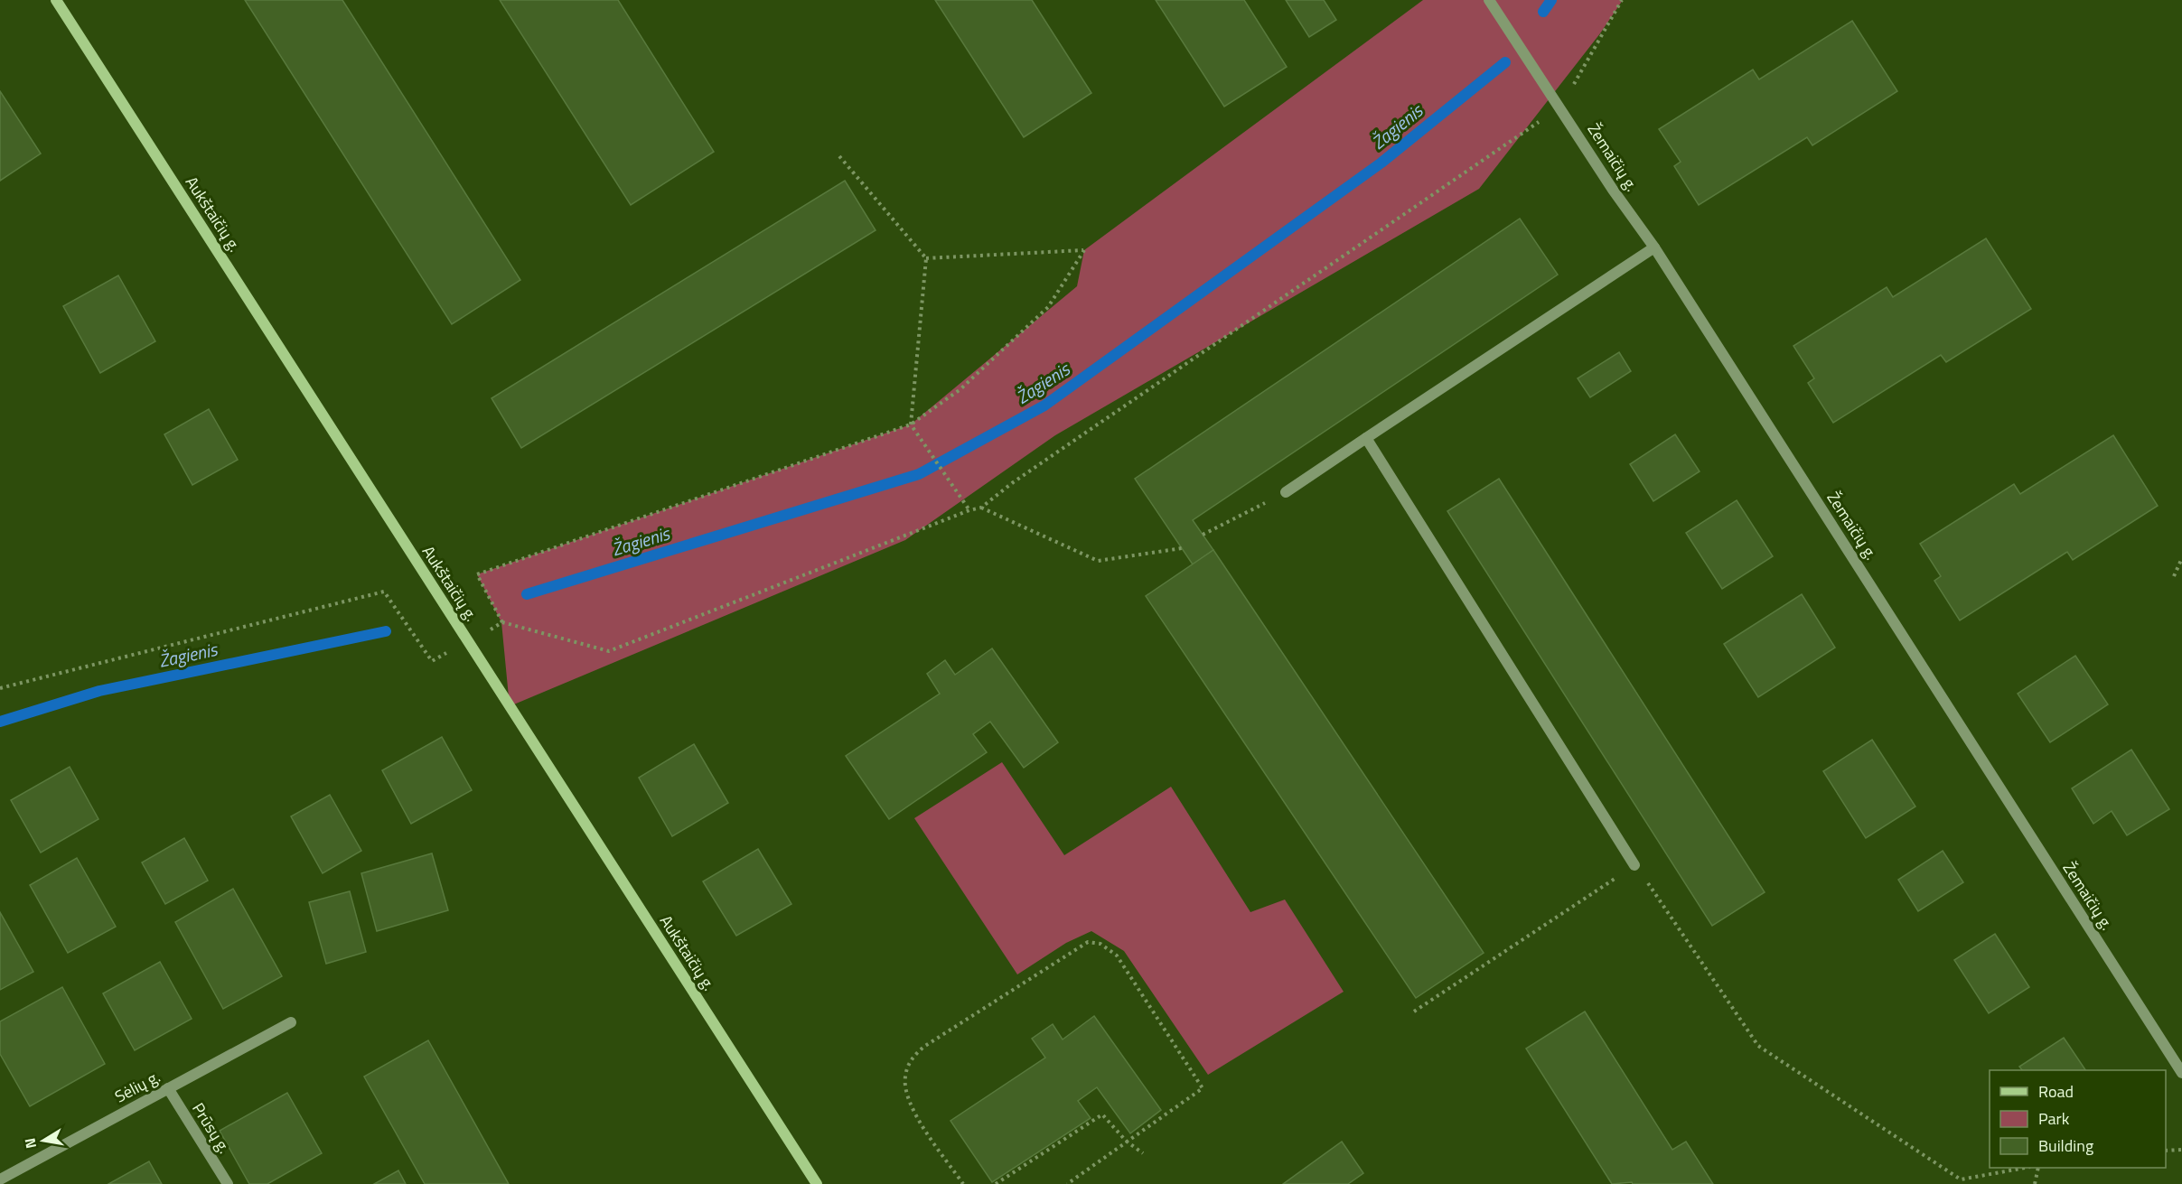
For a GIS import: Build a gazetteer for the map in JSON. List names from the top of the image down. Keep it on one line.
{"streets":{"main road":["Aukštaičių g."],"street":["Žemaičių g.","Sėlių g.","Prūsų g."]},"crossings":[["Sėlių g.","Prūsų g."]],"water":["Žagienis"],"legend":["Road","Park","Building"],"north":"left"}
